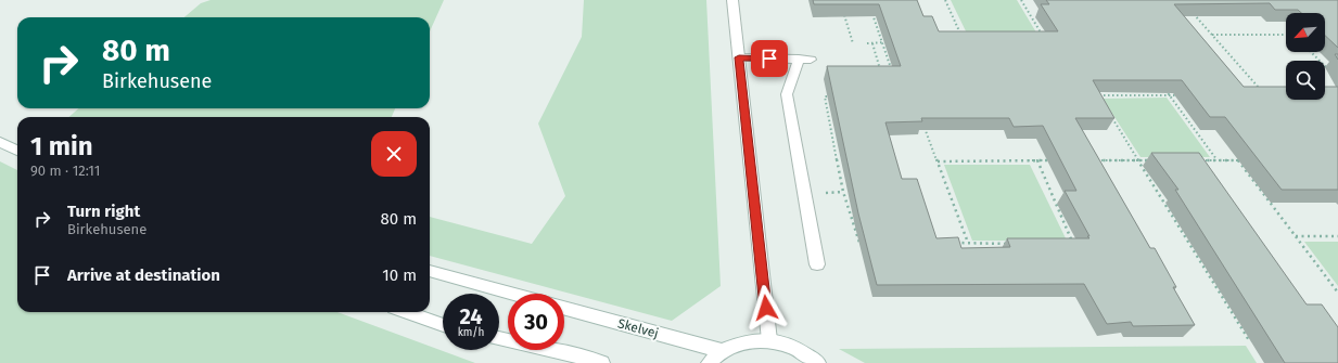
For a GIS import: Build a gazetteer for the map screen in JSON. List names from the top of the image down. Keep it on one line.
{"streets":{"street":["Skelvej"]},"north":"bottom left","page":{"turn":["80 m","Birkehusene"],"heading":["1 min","90 m · 12:11"],"list":[{"name":"Turn right","note":"Birkehusene","value":"80 m"},{"name":"Arrive at destination","value":"10 m"}],"speed":"24 km/h","limit":"30"}}
